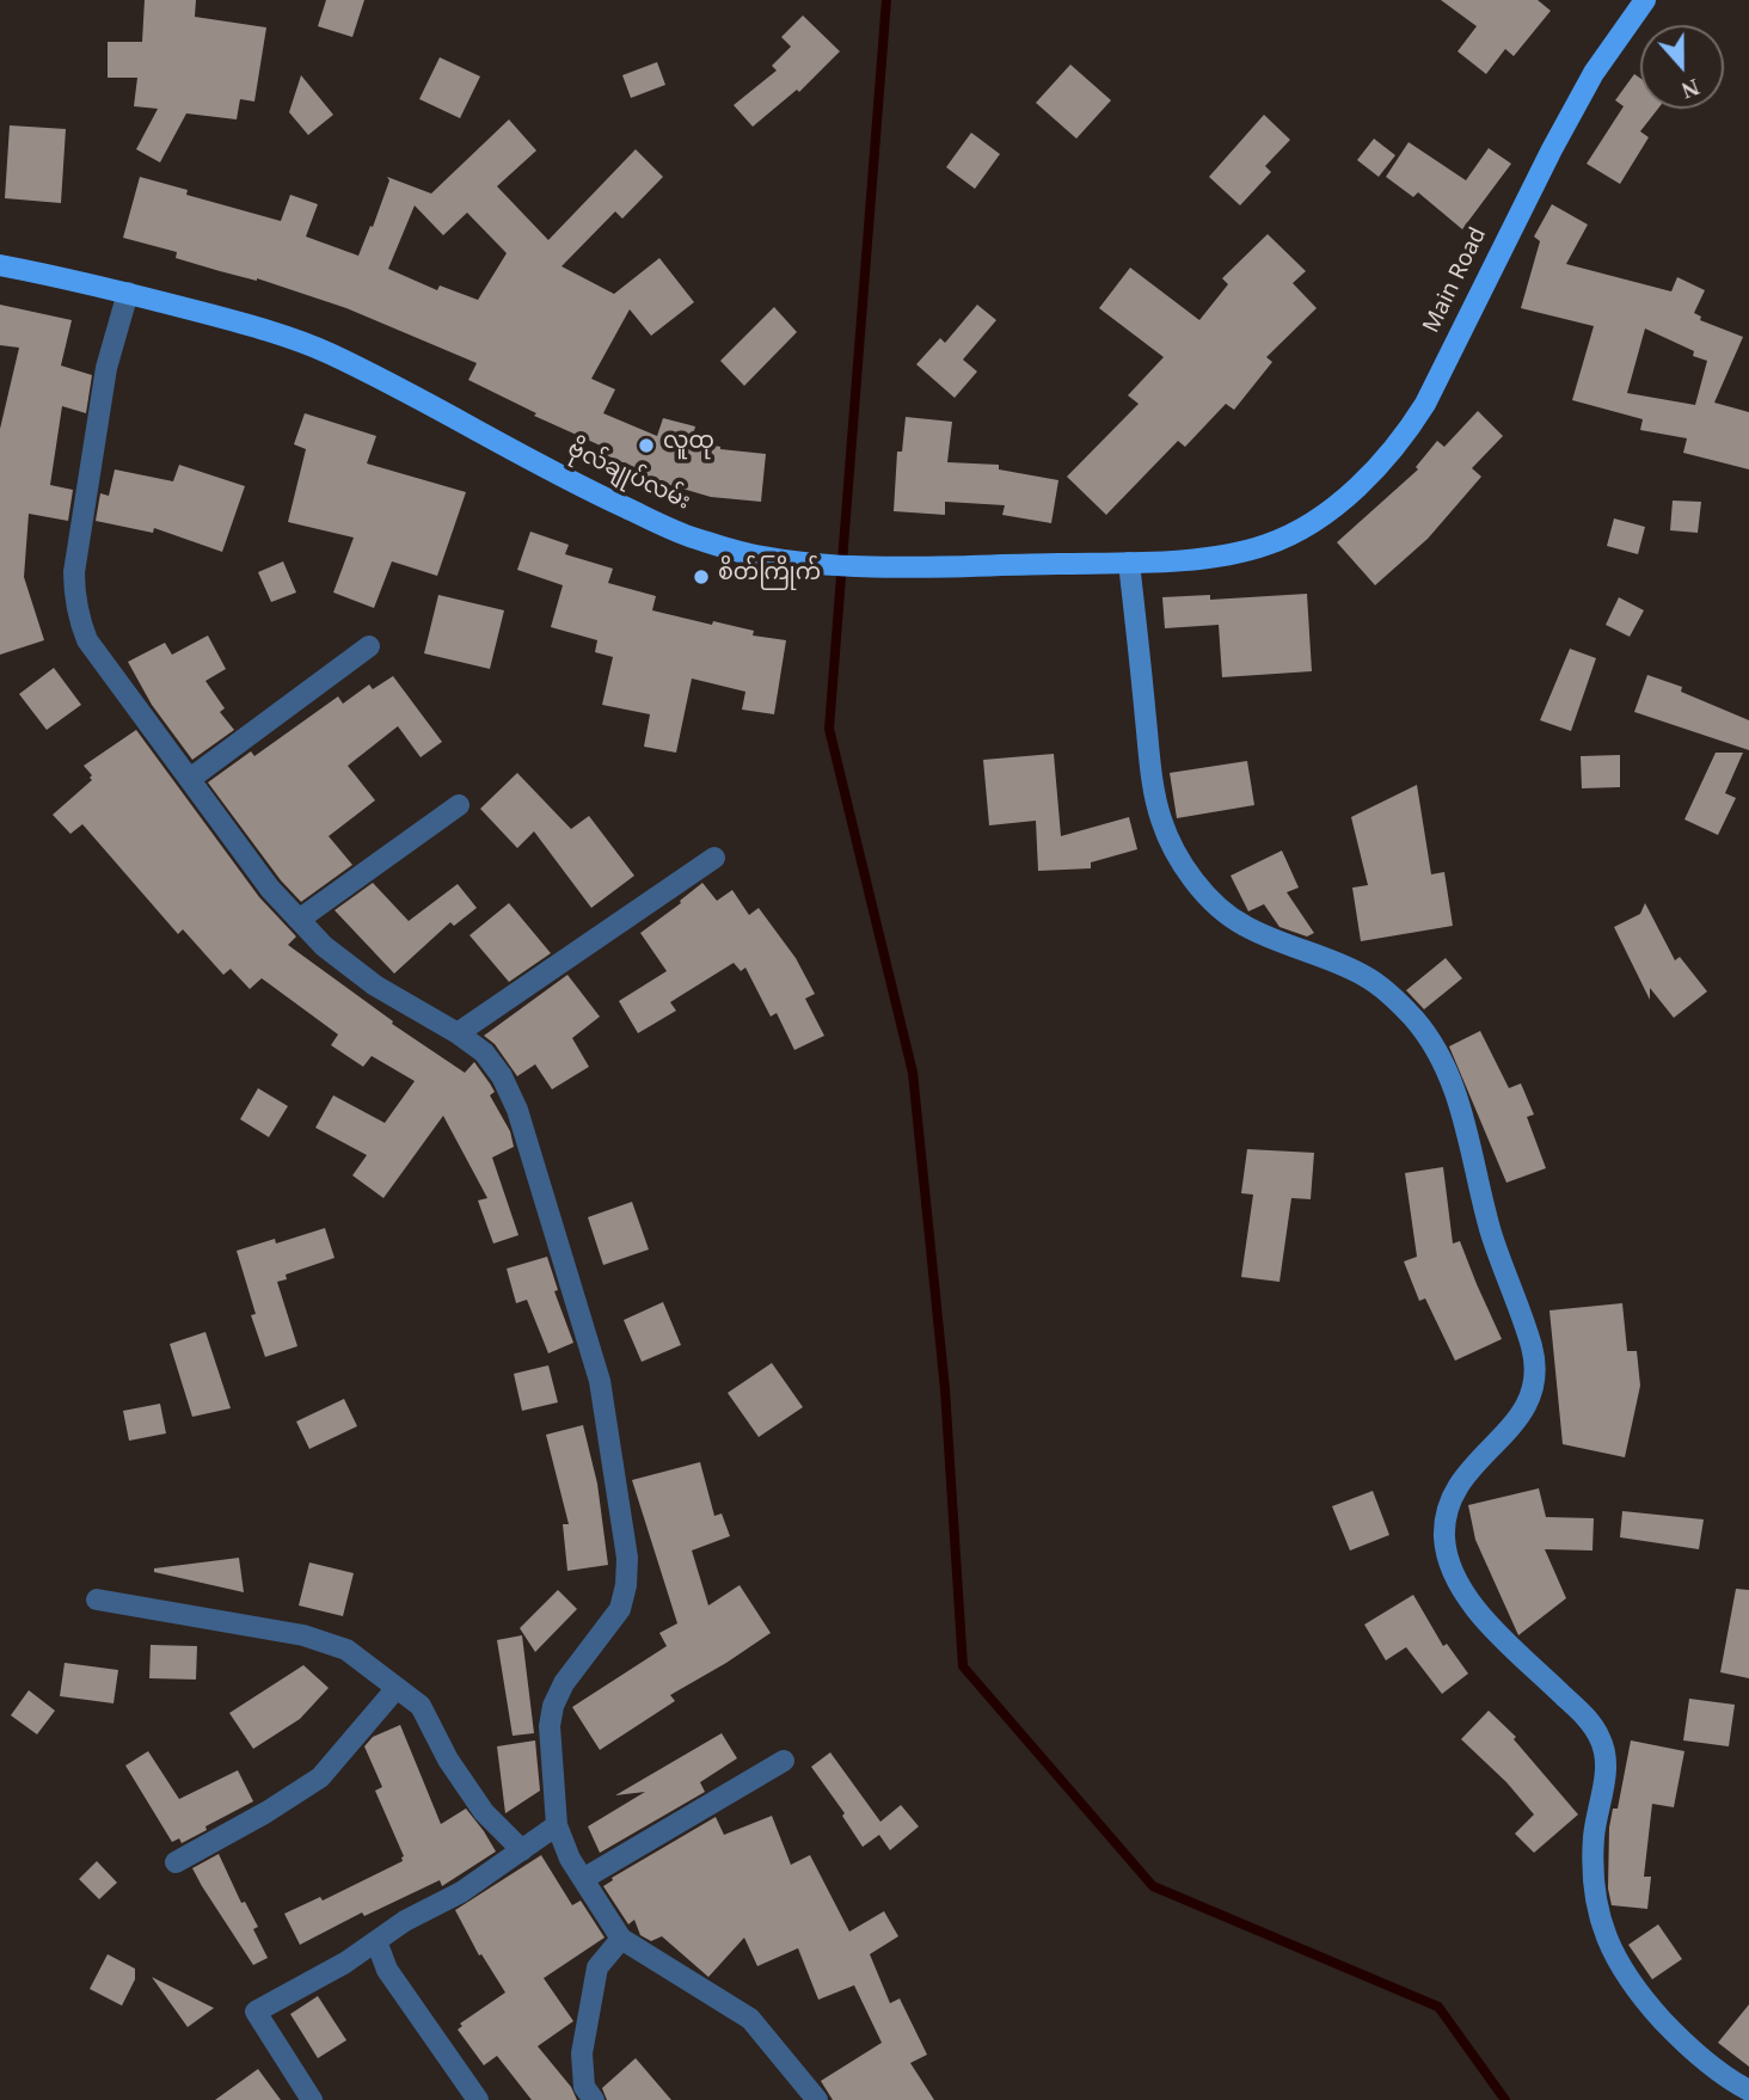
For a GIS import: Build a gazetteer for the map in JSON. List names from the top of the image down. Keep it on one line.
{"streets":{"main road":["Main Road","ဗိုလ်‌ချုပ်‌လမ်း"]},"crossings":[["Main Road","ဗိုလ်‌ချုပ်‌လမ်း"]],"places":["လူထု","စိတ်ကြိုက်"],"north":"bottom"}
